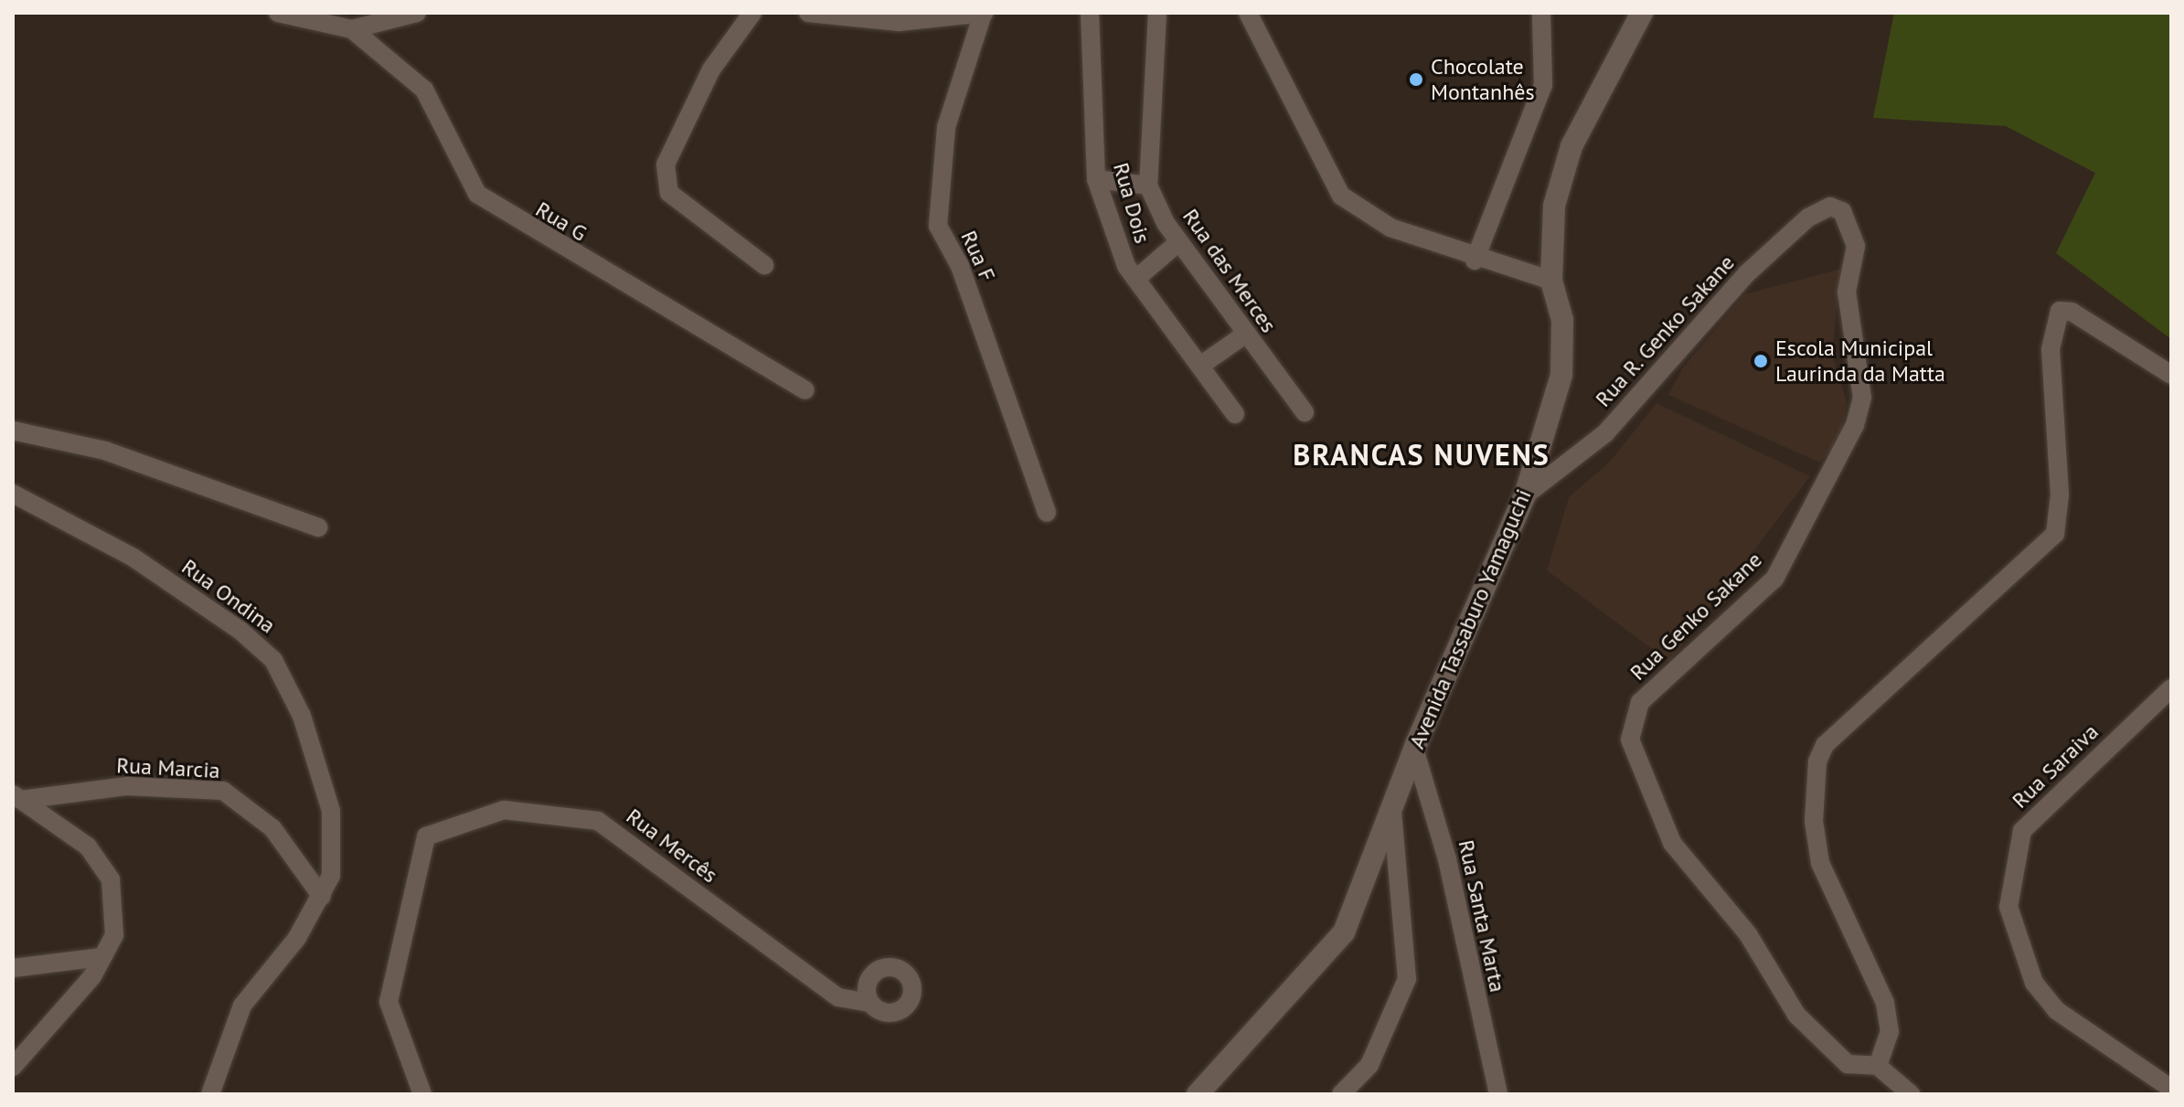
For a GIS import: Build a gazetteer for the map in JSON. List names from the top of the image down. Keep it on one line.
{"streets":{"street":["Rua Dois","Rua G","Rua F","Rua das Merces","Rua R. Genko Sakane","Rua Ondina","Rua Genko Sakane","Avenida Tassaburo Yamaguchi","Rua Saraiva","Rua Marcia","Rua Mercês","Rua Santa Marta"]},"crossings":[["Rua R. Genko Sakane","Rua Genko Sakane"],["Rua R. Genko Sakane","Avenida Tassaburo Yamaguchi"],["Rua Ondina","Rua Marcia"],["Avenida Tassaburo Yamaguchi","Rua Santa Marta"]],"districts":["BRANCAS NUVENS"],"places":["Chocolate Montanhês","Escola Municipal Laurinda da Matta"]}
